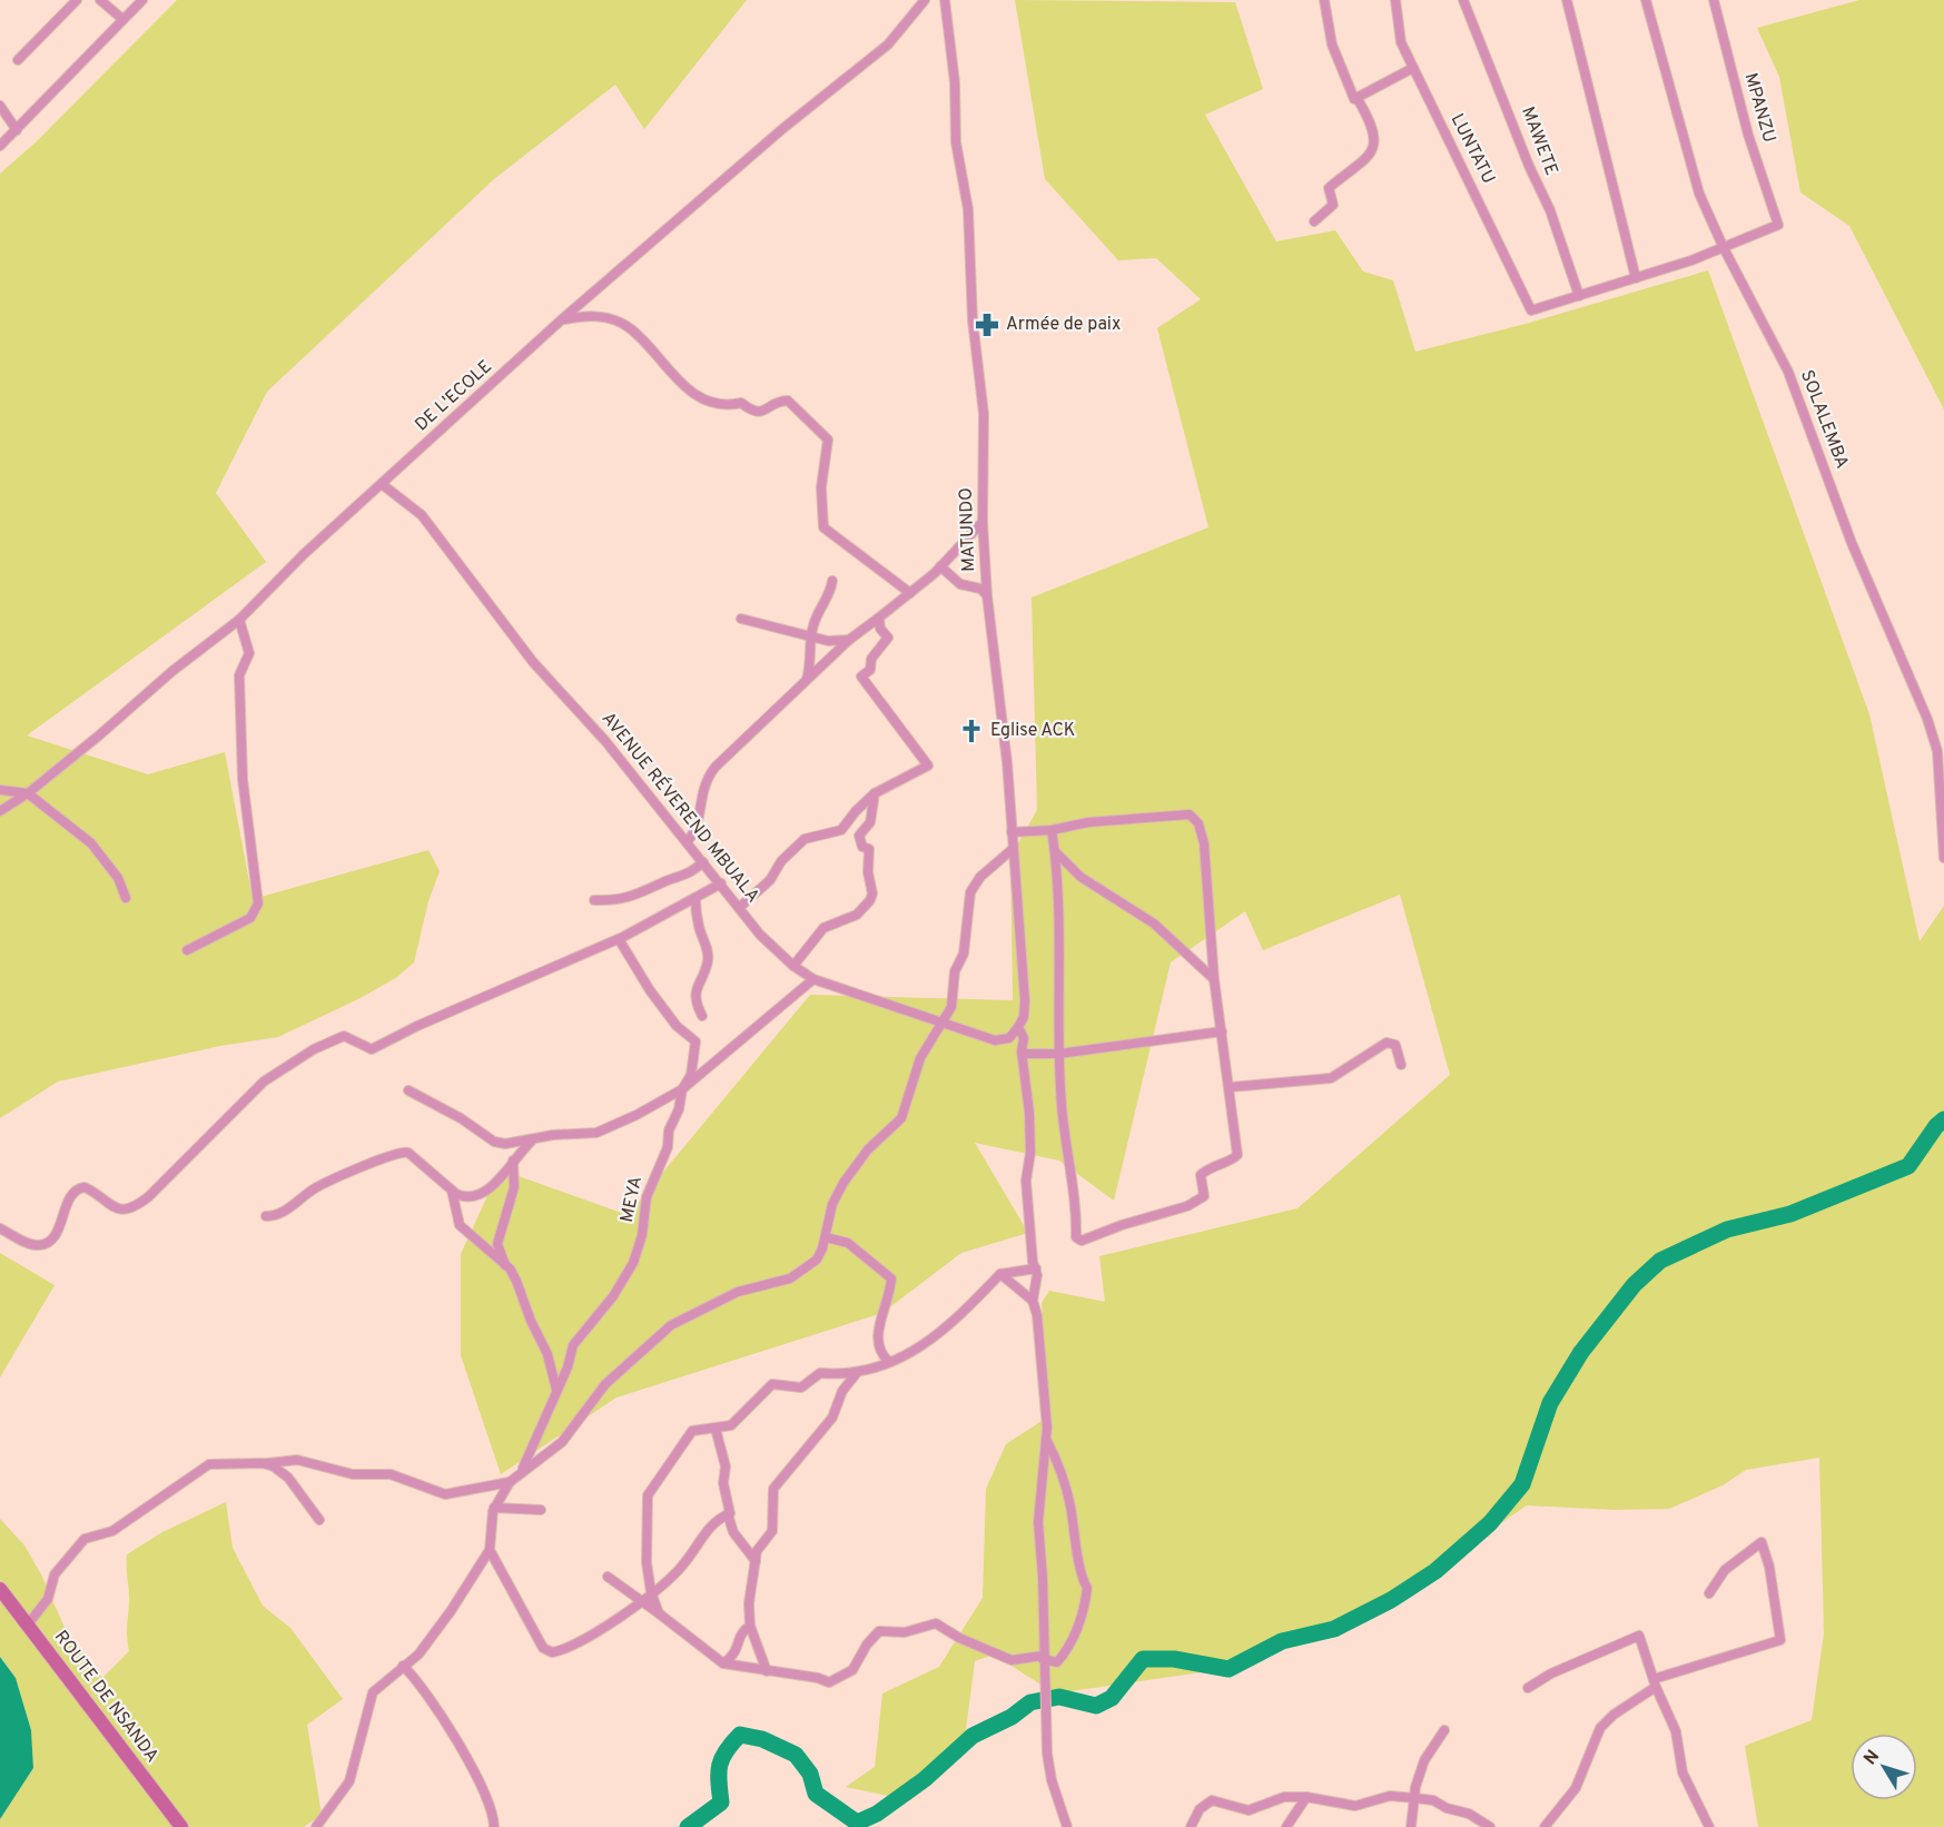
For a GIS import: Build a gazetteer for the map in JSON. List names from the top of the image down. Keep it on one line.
{"streets":{"street":["MPANZU","MAWETE","LUNTATU","DE L'ECOLE","SOLALEMBA","MATUNDO","AVENUE RÉVEREND MBUALA","MEYA","ROUTE DE NSANDA"]},"crossings":[["MPANZU","SOLALEMBA"],["MAWETE","LUNTATU"],["DE L'ECOLE","AVENUE RÉVEREND MBUALA"],["MATUNDO","AVENUE RÉVEREND MBUALA"]],"places":{"pharmacy":["Armée de paix"],"church":["Eglise ACK"]},"north":"top left"}
